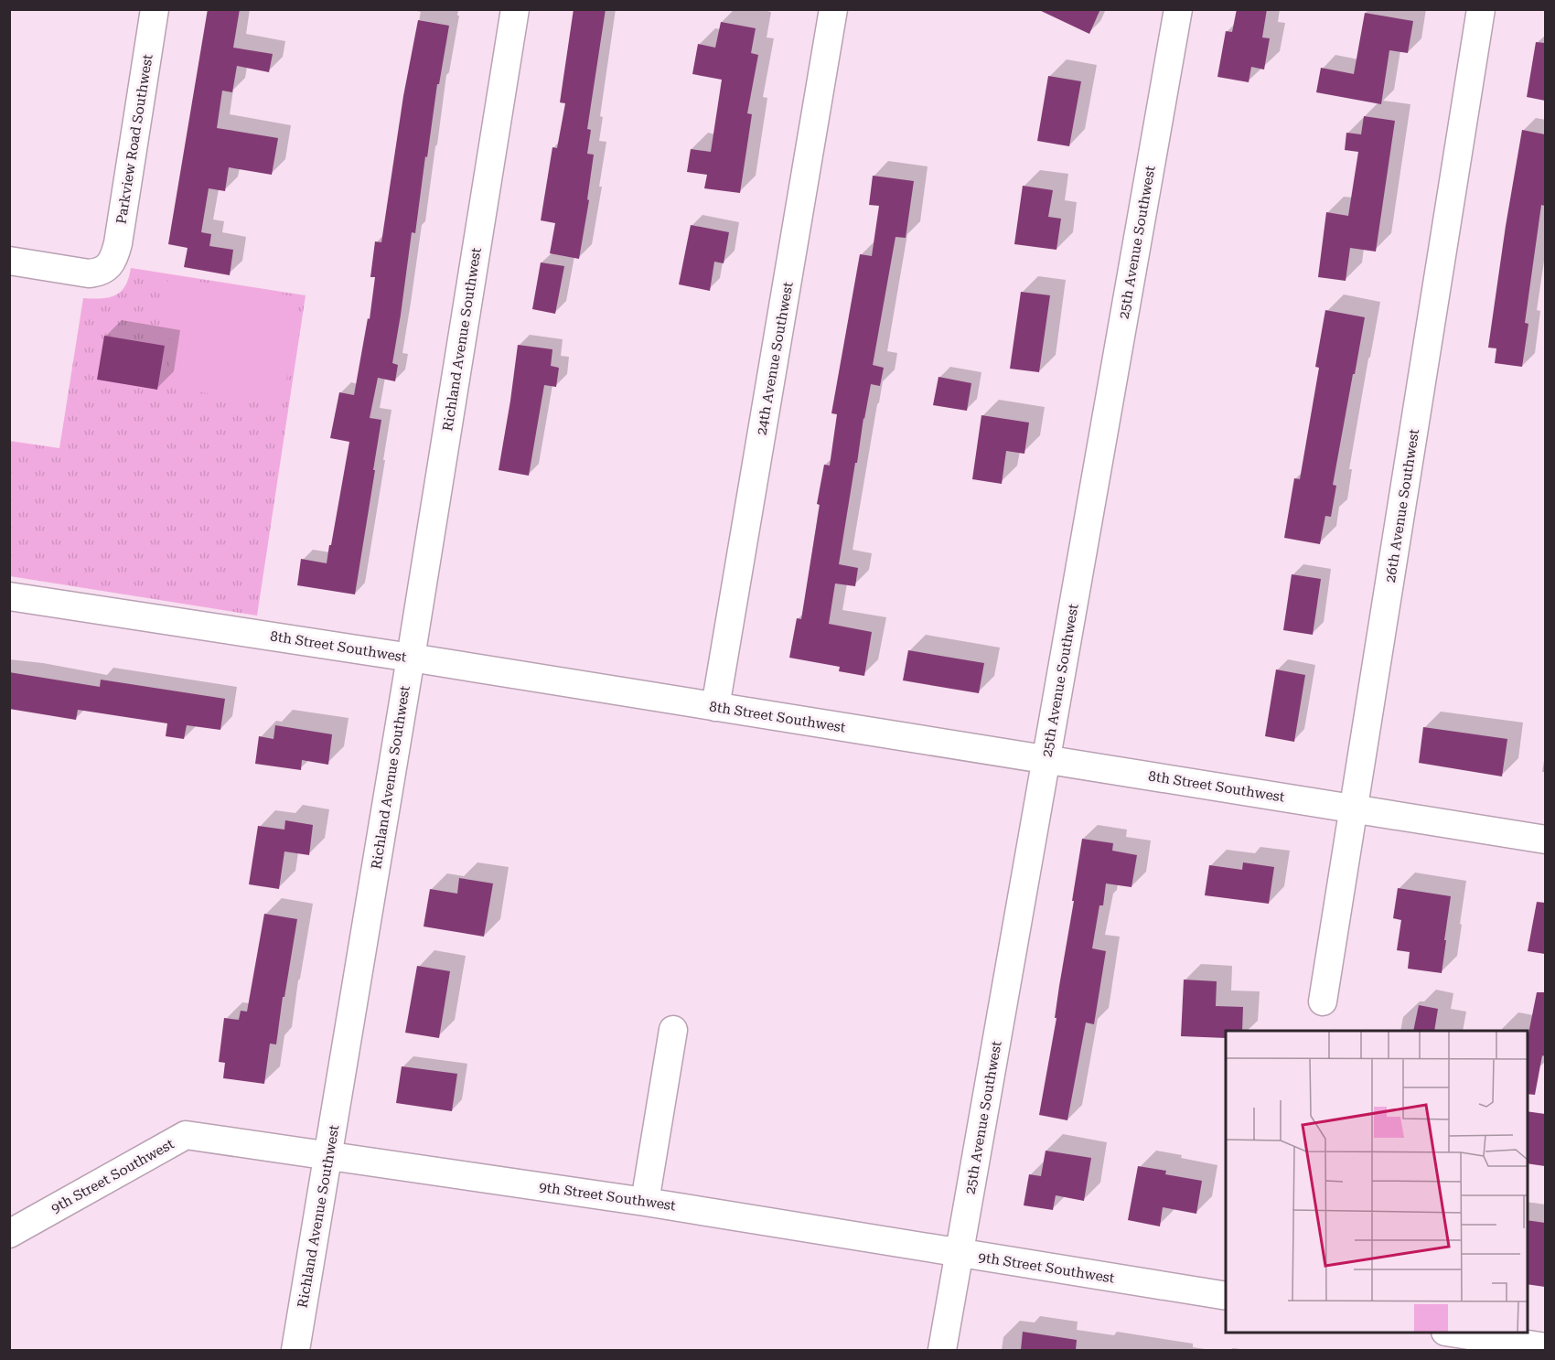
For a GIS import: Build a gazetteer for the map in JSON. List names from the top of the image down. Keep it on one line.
{"streets":{"street":["Parkview Road Southwest","25th Avenue Southwest","Richland Avenue Southwest","24th Avenue Southwest","26th Avenue Southwest","8th Street Southwest","9th Street Southwest"]},"crossings":[["25th Avenue Southwest","8th Street Southwest"],["25th Avenue Southwest","9th Street Southwest"],["Richland Avenue Southwest","8th Street Southwest"],["Richland Avenue Southwest","9th Street Southwest"],["24th Avenue Southwest","8th Street Southwest"],["26th Avenue Southwest","8th Street Southwest"]]}
